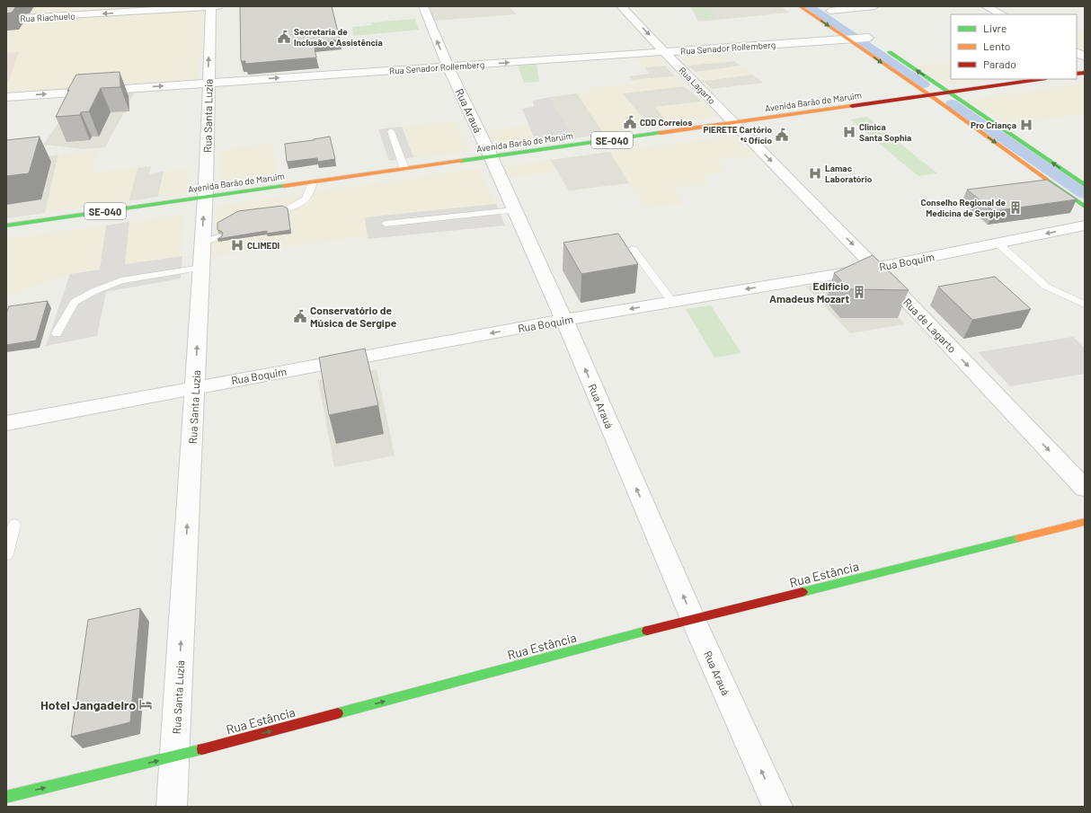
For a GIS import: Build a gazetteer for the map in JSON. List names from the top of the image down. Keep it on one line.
{"streets":{"street":["Rua Riachuelo","Rua Senador Rollemberg","Rua Lagarto","Avenida Barão de Maruim","Rua Arauá","Rua Santa Luzia","SE-040","Rua Boquim","Rua de Lagarto","Rua Estância"]},"crossings":[["Rua Riachuelo","Rua Santa Luzia"],["Rua Senador Rollemberg","Rua Lagarto"],["Rua Senador Rollemberg","Rua Arauá"],["Rua Senador Rollemberg","Rua Santa Luzia"],["Rua Lagarto","Avenida Barão de Maruim"],["Rua Lagarto","Rua de Lagarto"],["Avenida Barão de Maruim","Rua Arauá"],["Avenida Barão de Maruim","Rua Santa Luzia"],["Avenida Barão de Maruim","Rua de Lagarto"],["Rua Arauá","Rua Boquim"],["Rua Arauá","Rua Estância"],["Rua Santa Luzia","Rua Boquim"],["Rua Santa Luzia","Rua Estância"],["Rua Boquim","Rua de Lagarto"]],"one_way":["Rua Riachuelo","Rua Senador Rollemberg","Rua Lagarto","Rua Arauá","Rua Santa Luzia","Rua Boquim","Rua Estância"],"places":{"public building":["Secretaria de Inclusão e Assistência","CDD Correios","PIERETE Cartório *º Ofício","Conservatório de Música de Sergipe"],"hospital":["Pro Criança","Clinica Santa Sophia","Lamac Laboratório","CLIMEDI"],"building":["Conselho Regional de Medicina de Sergipe","Edifício Amadeus Mozart"],"hotel":["Hotel Jangadeiro"]},"legend":["Livre","Lento","Parado"]}
